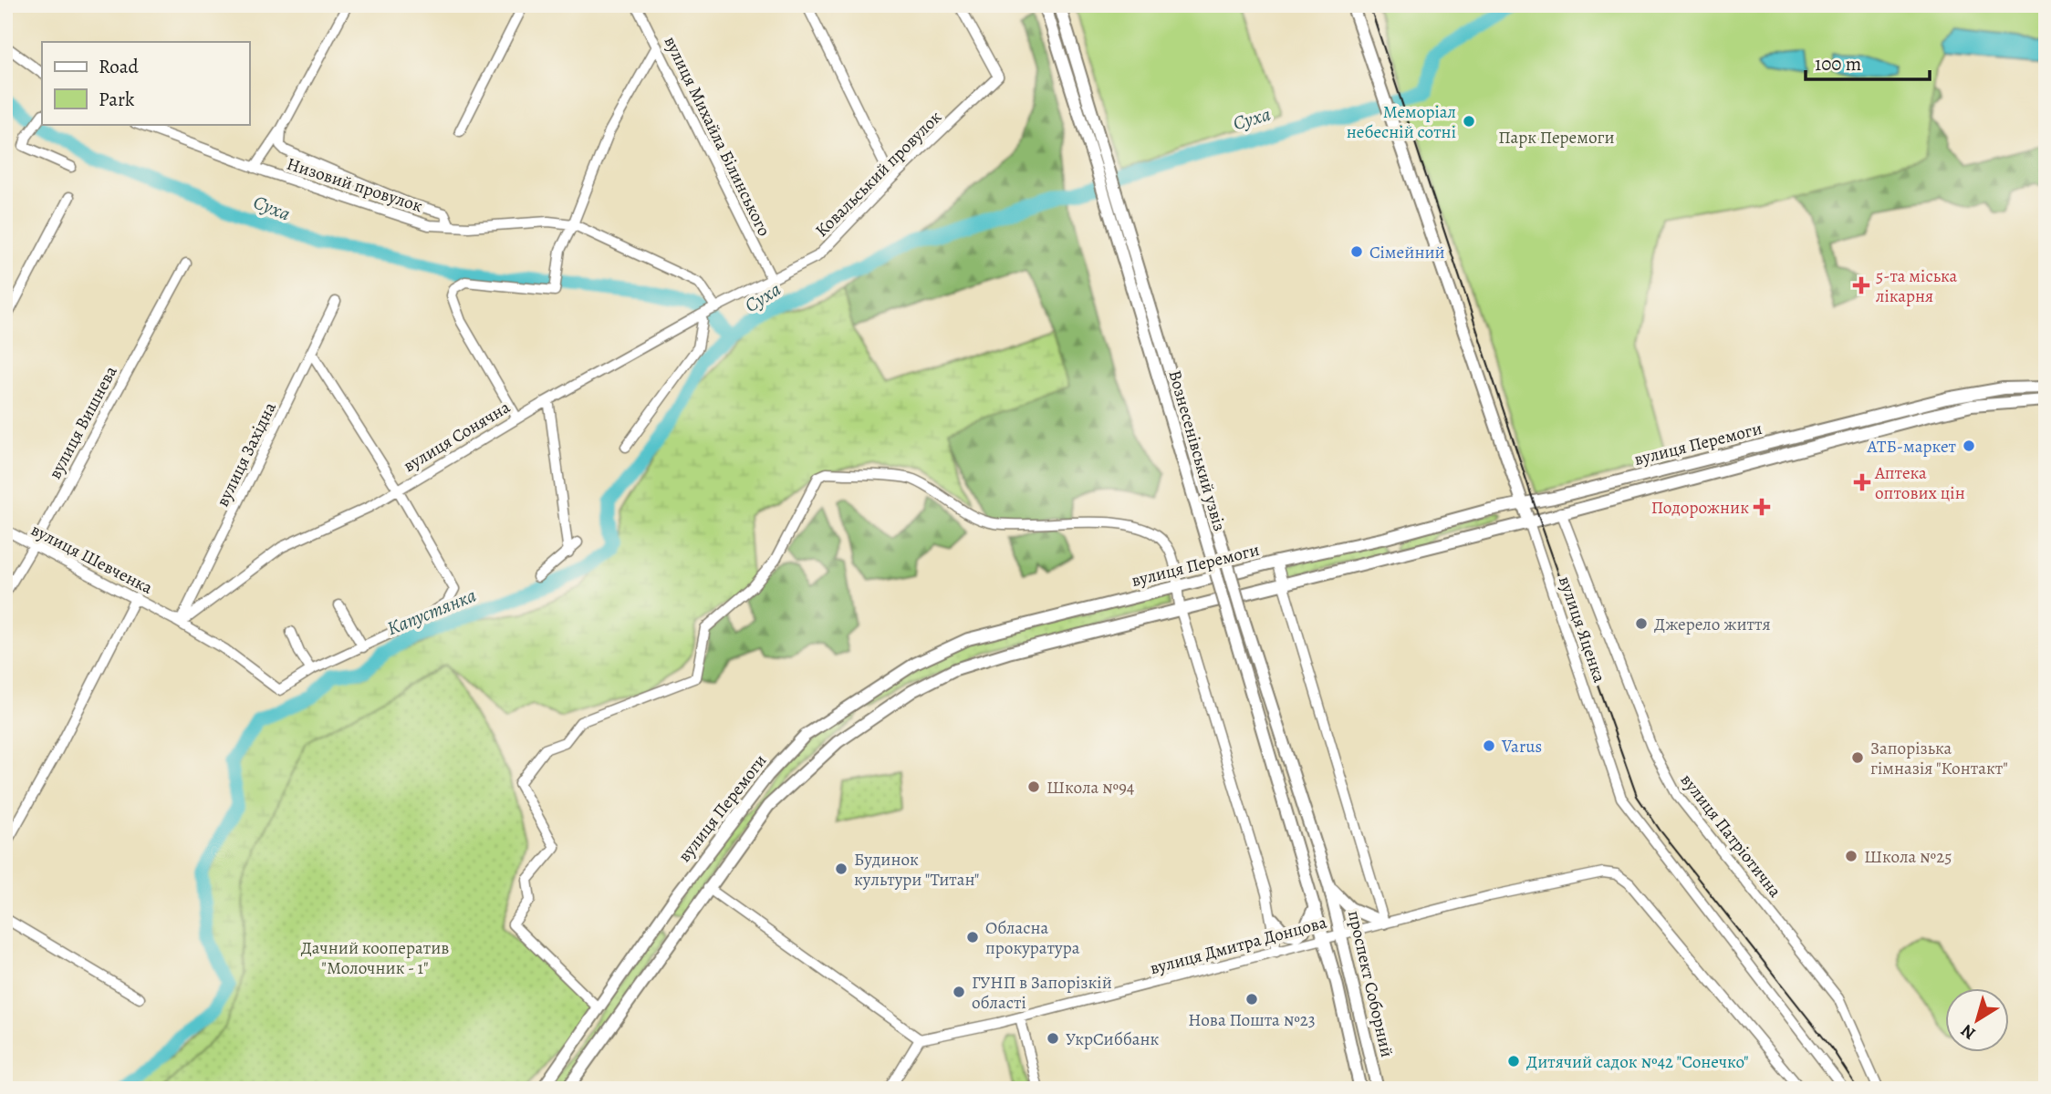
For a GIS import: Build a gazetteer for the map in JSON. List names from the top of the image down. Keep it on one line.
{"streets":{"main road":["вулиця Перемоги","Вознесенівський узвіз","вулиця Яценка","проспект Соборний"],"street":["вулиця Михайла Білинського","Ковальський провулок","Низовий провулок","вулиця Вишнева","вулиця Сонячна","вулиця Західна","вулиця Шевченка","вулиця Патріотична","вулиця Дмитра Донцова"]},"crossings":[["вулиця Михайла Білинського","Ковальський провулок"],["вулиця Михайла Білинського","вулиця Сонячна"],["Ковальський провулок","вулиця Сонячна"],["вулиця Вишнева","вулиця Шевченка"],["вулиця Сонячна","вулиця Західна"],["вулиця Перемоги","вулиця Яценка"],["вулиця Перемоги","вулиця Патріотична"],["Вознесенівський узвіз","проспект Соборний"],["вулиця Дмитра Донцова","проспект Соборний"]],"water":["Суха","Капустянка"],"parks":["Парк Перемоги","Дачний кооператив \"Молочник - 1\""],"places":{"other":["Меморіал небесній сотні","Сімейний","АТБ-маркет","Джерело життя","Varus","Запорізька гімназія \"Контакт\"","Школа №94","Школа №25","Будинок культури \"Титан\"","Обласна прокуратура","ГУНП в Запорізкій області","Нова Пошта №23","УкрСиббанк","Дитячий садок №42 \"Сонечко\""],"health":["5-та міська лікарня","Аптека оптових цін","Подорожник"]},"legend":["Road","Park"],"scale_bar":"100 m","north":"bottom left"}
